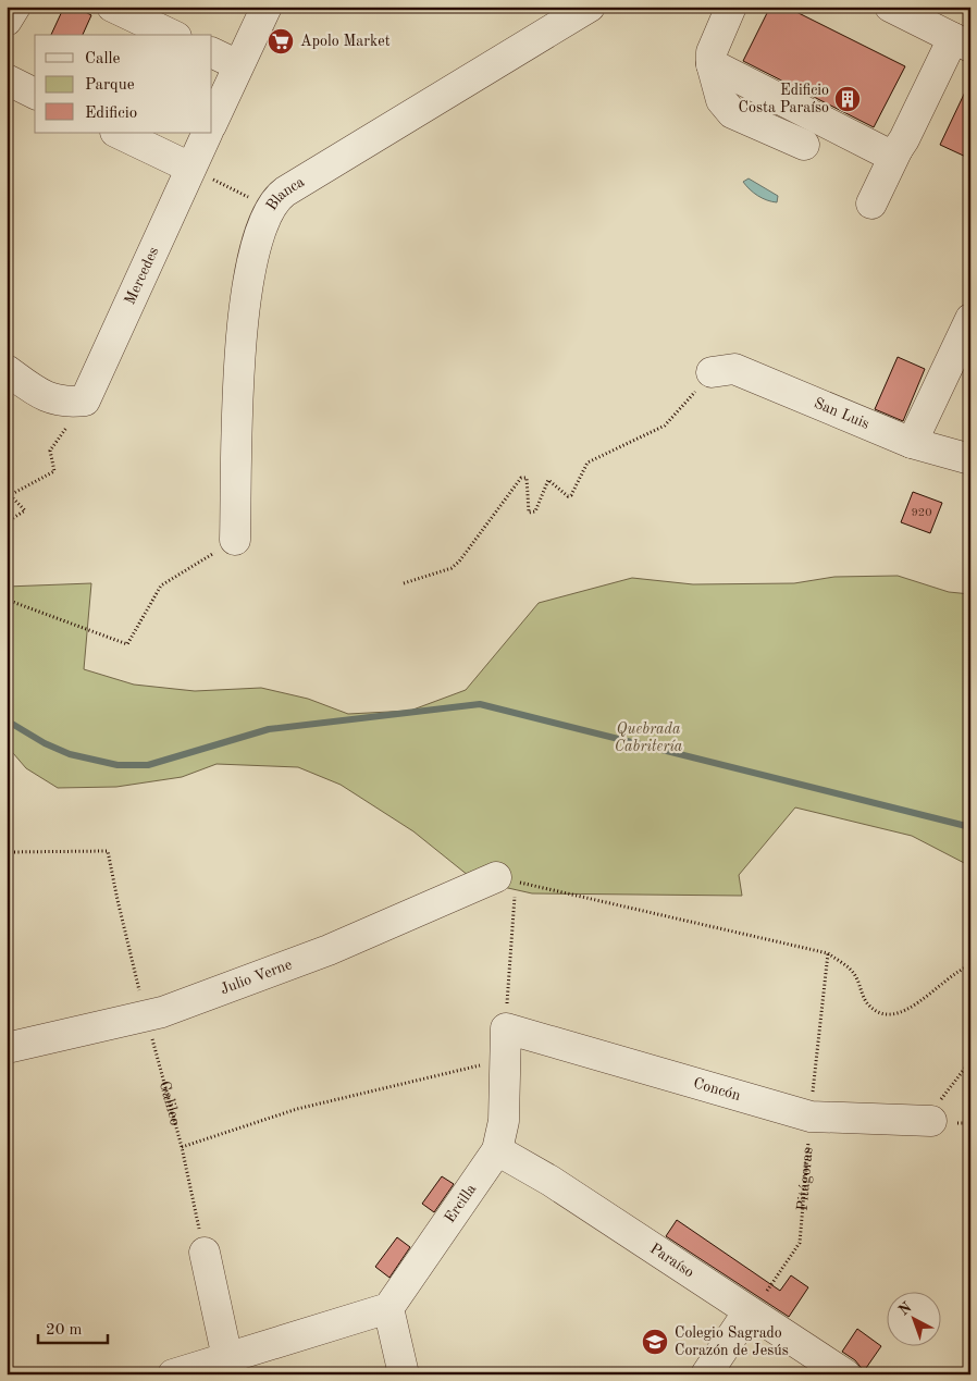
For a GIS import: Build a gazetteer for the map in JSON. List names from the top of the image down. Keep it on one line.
{"streets":{"street":["Blanca","Mercedes","San Luis","Julio Verne","Concón","Ercilla","Paraíso"],"path":["Galileo","Pitágoras"]},"crossings":[["Julio Verne","Galileo"],["Concón","Pitágoras"],["Concón","Ercilla"],["Pitágoras","Paraíso"],["Ercilla","Paraíso"]],"parks":["Quebrada Cabritería"],"places":{"supermarket":["Apolo Market"],"building":["Edificio Costa Paraíso"],"school or university":["Colegio Sagrado Corazón de Jesús"]},"house_numbers":["920"],"legend":["Calle","Parque","Edificio"],"scale_bar":"20 m","north":"top left"}
